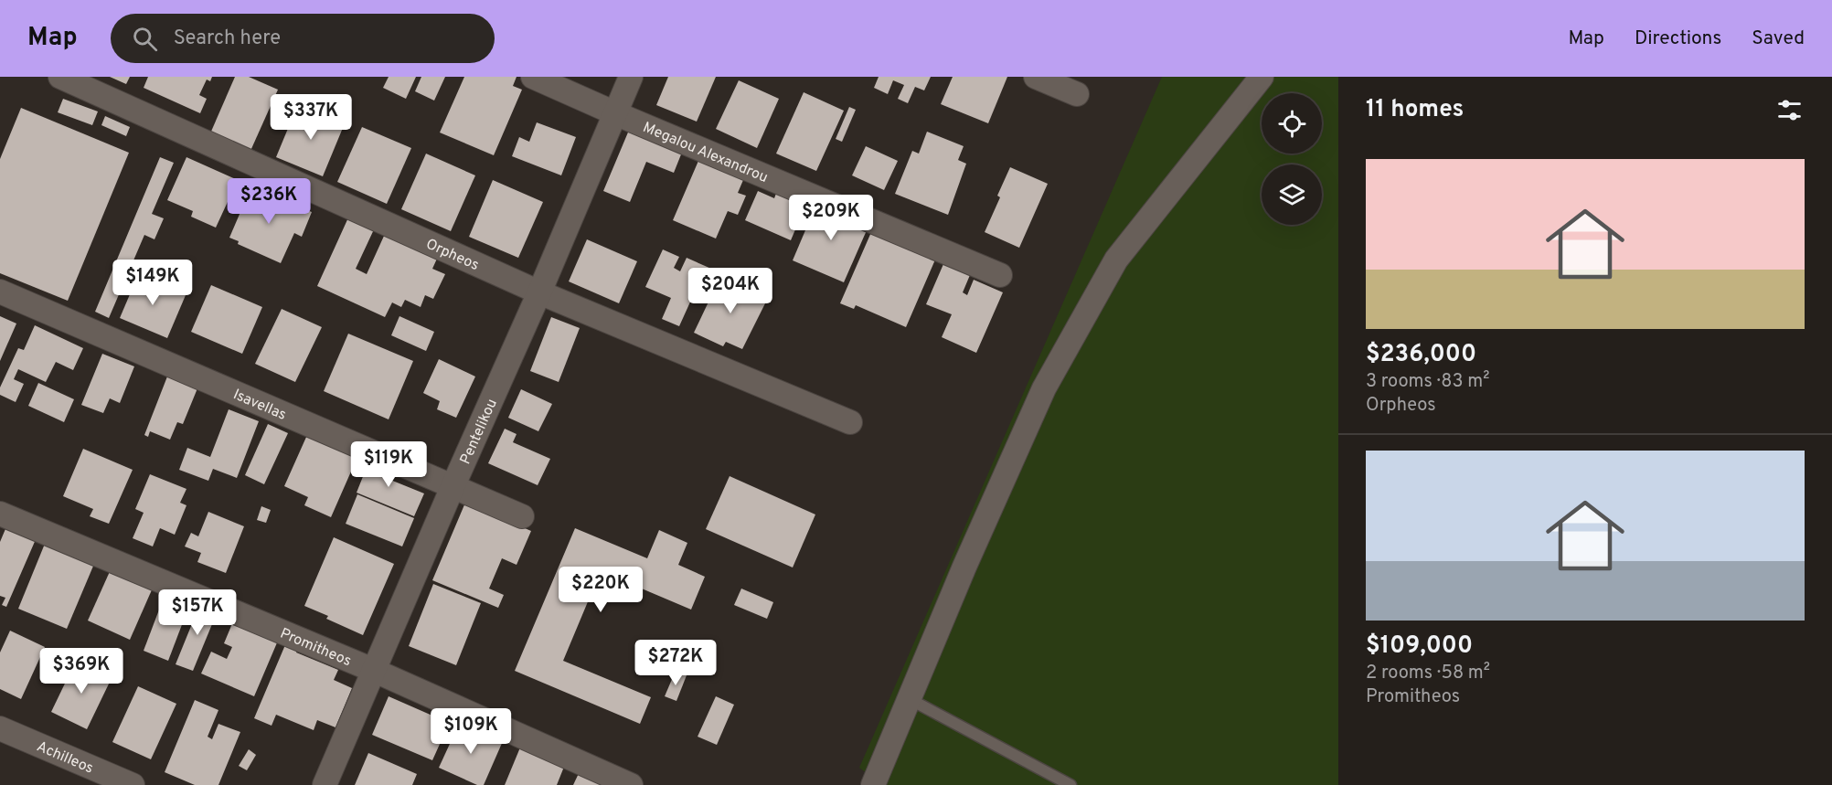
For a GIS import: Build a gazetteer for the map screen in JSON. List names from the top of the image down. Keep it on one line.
{"streets":{"street":["Megalou Alexandrou","Orpheos","Isavellas","Pentelikou","Promitheos","Achilleos"]},"crossings":[["Megalou Alexandrou","Pentelikou"],["Orpheos","Pentelikou"],["Isavellas","Pentelikou"],["Pentelikou","Promitheos"]],"page":{"header":"Map","search":"Search here","nav":["Map","Directions","Saved"],"heading":"11 homes","price":["$337K","$236K","$209K","$149K","$204K","$119K","$220K","$157K","$272K","$369K","$109K"],"list":[{"name":"$236,000","note":"3 rooms · 83 m² · Orpheos"},{"name":"$109,000","note":"2 rooms · 58 m² · Promitheos"}]}}
